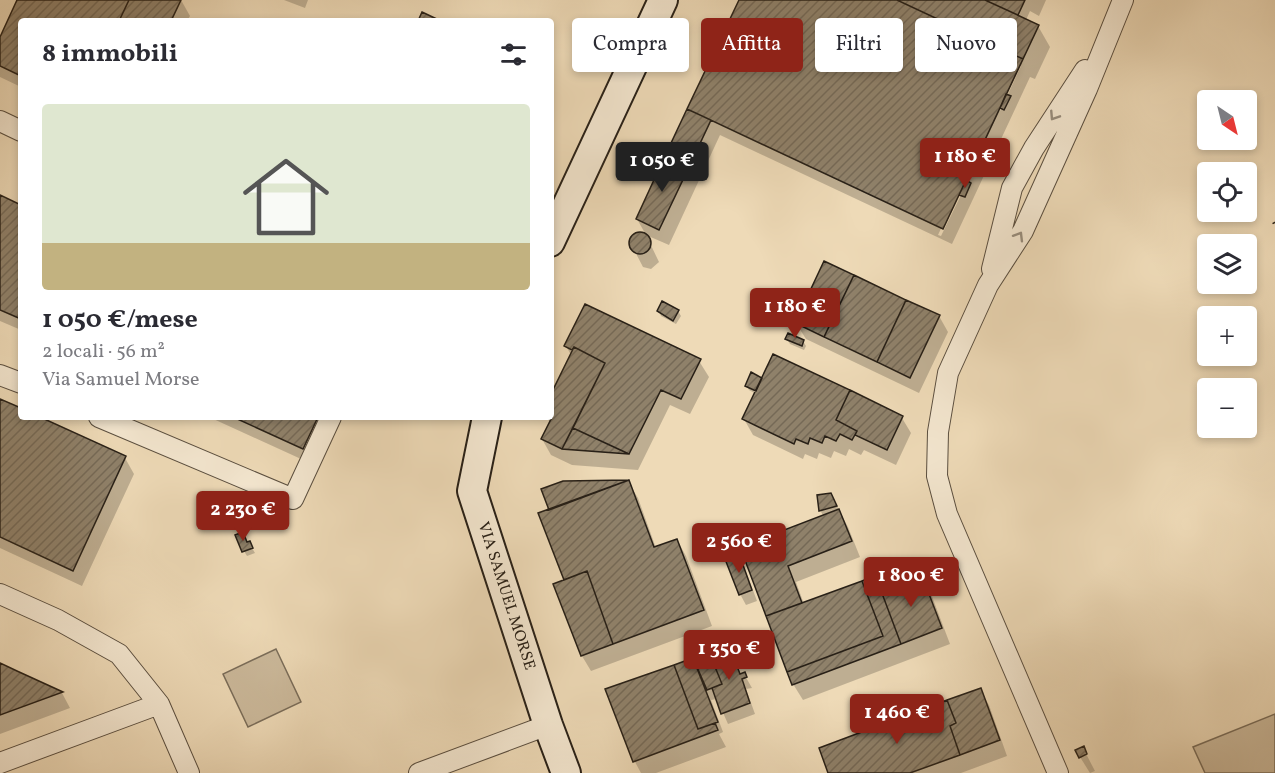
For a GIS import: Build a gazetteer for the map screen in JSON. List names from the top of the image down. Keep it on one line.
{"streets":{"street":["VIA SAMUEL MORSE"]},"north":"bottom right","page":{"chip":["Compra","Affitta","Filtri","Nuovo"],"heading":"8 immobili","map_buttons":["+","−"],"list":[{"name":"1 050 €/mese","note":"2 locali · 56 m² · Via Samuel Morse"}],"price":["1 180 €","1 050 €","1 180 €","2 230 €","2 560 €","1 800 €","1 350 €","1 460 €"]}}
